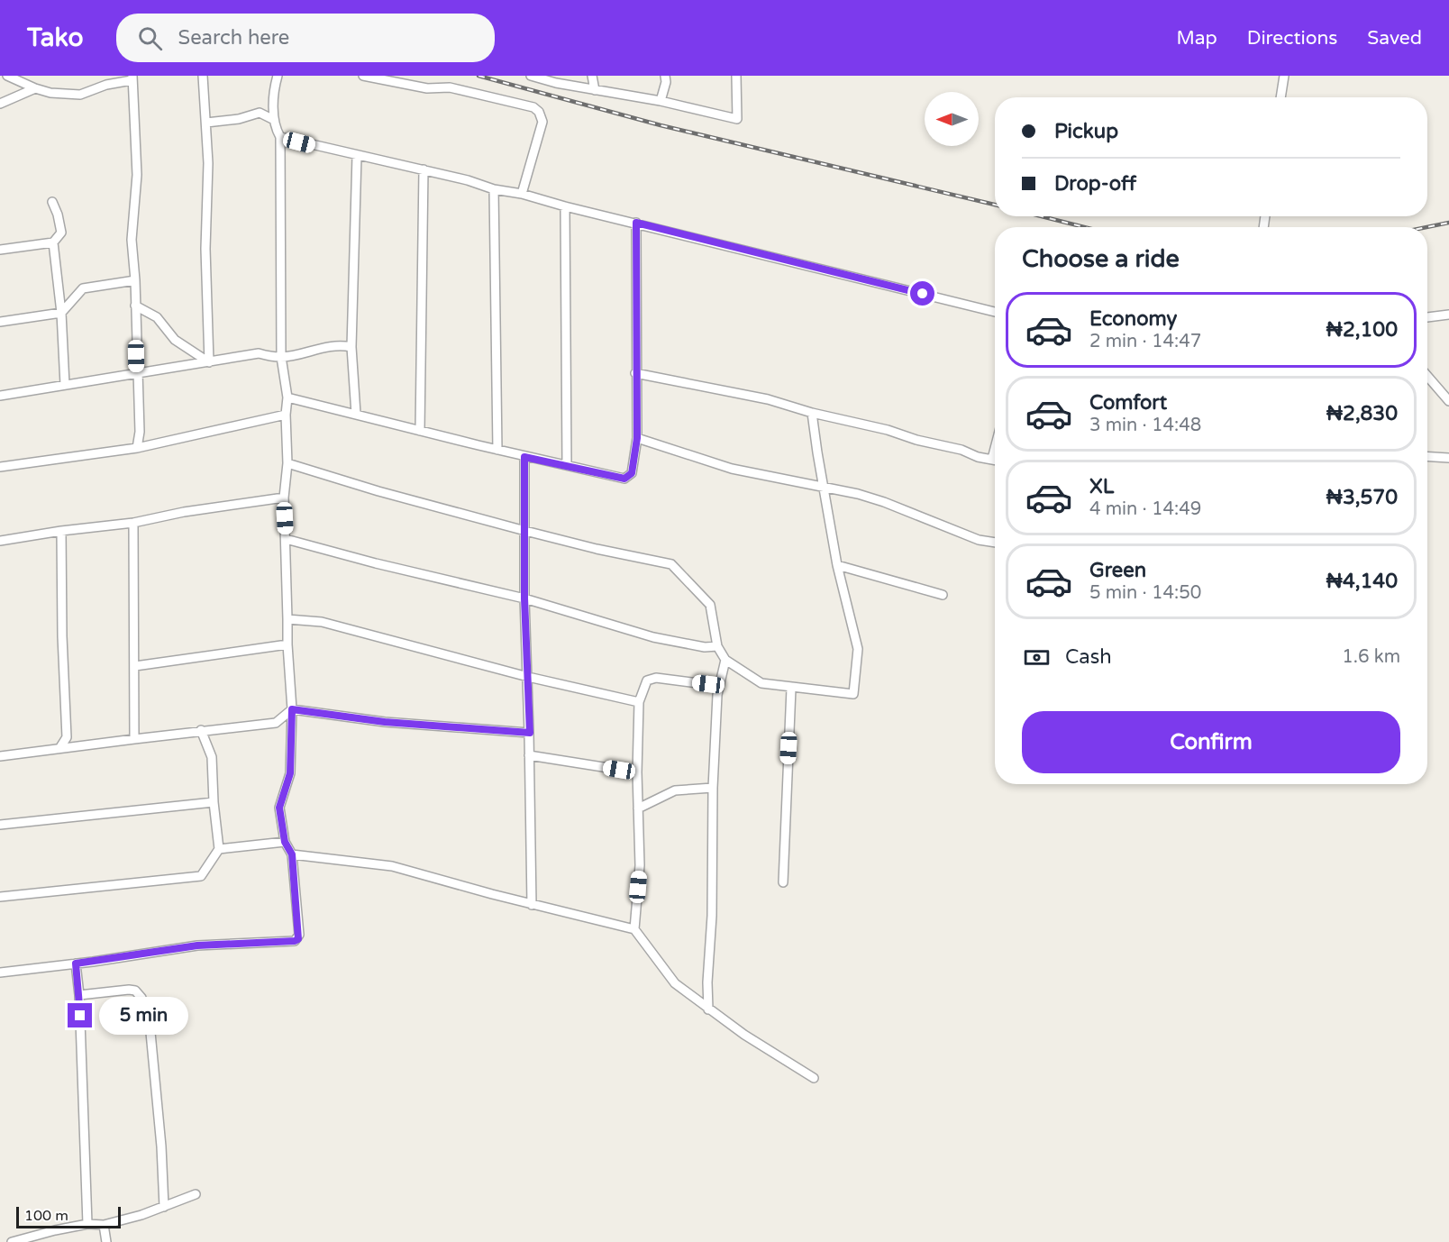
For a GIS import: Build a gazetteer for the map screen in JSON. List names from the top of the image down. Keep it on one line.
{"scale_bar":"100 m","north":"left","page":{"header":"Tako","search":"Search here","nav":["Map","Directions","Saved"],"banner":["Pickup","Drop-off"],"heading":"Choose a ride","list":[{"name":"Economy","note":"2 min · 14:47","value":"₦2,100"},{"name":"Comfort","note":"3 min · 14:48","value":"₦2,830"},{"name":"XL","note":"4 min · 14:49","value":"₦3,570"},{"name":"Green","note":"5 min · 14:50","value":"₦4,140"}],"pay":["Cash","1.6 km"],"buttons":"Confirm","bubble":"5 min","scale":"100 m"}}
